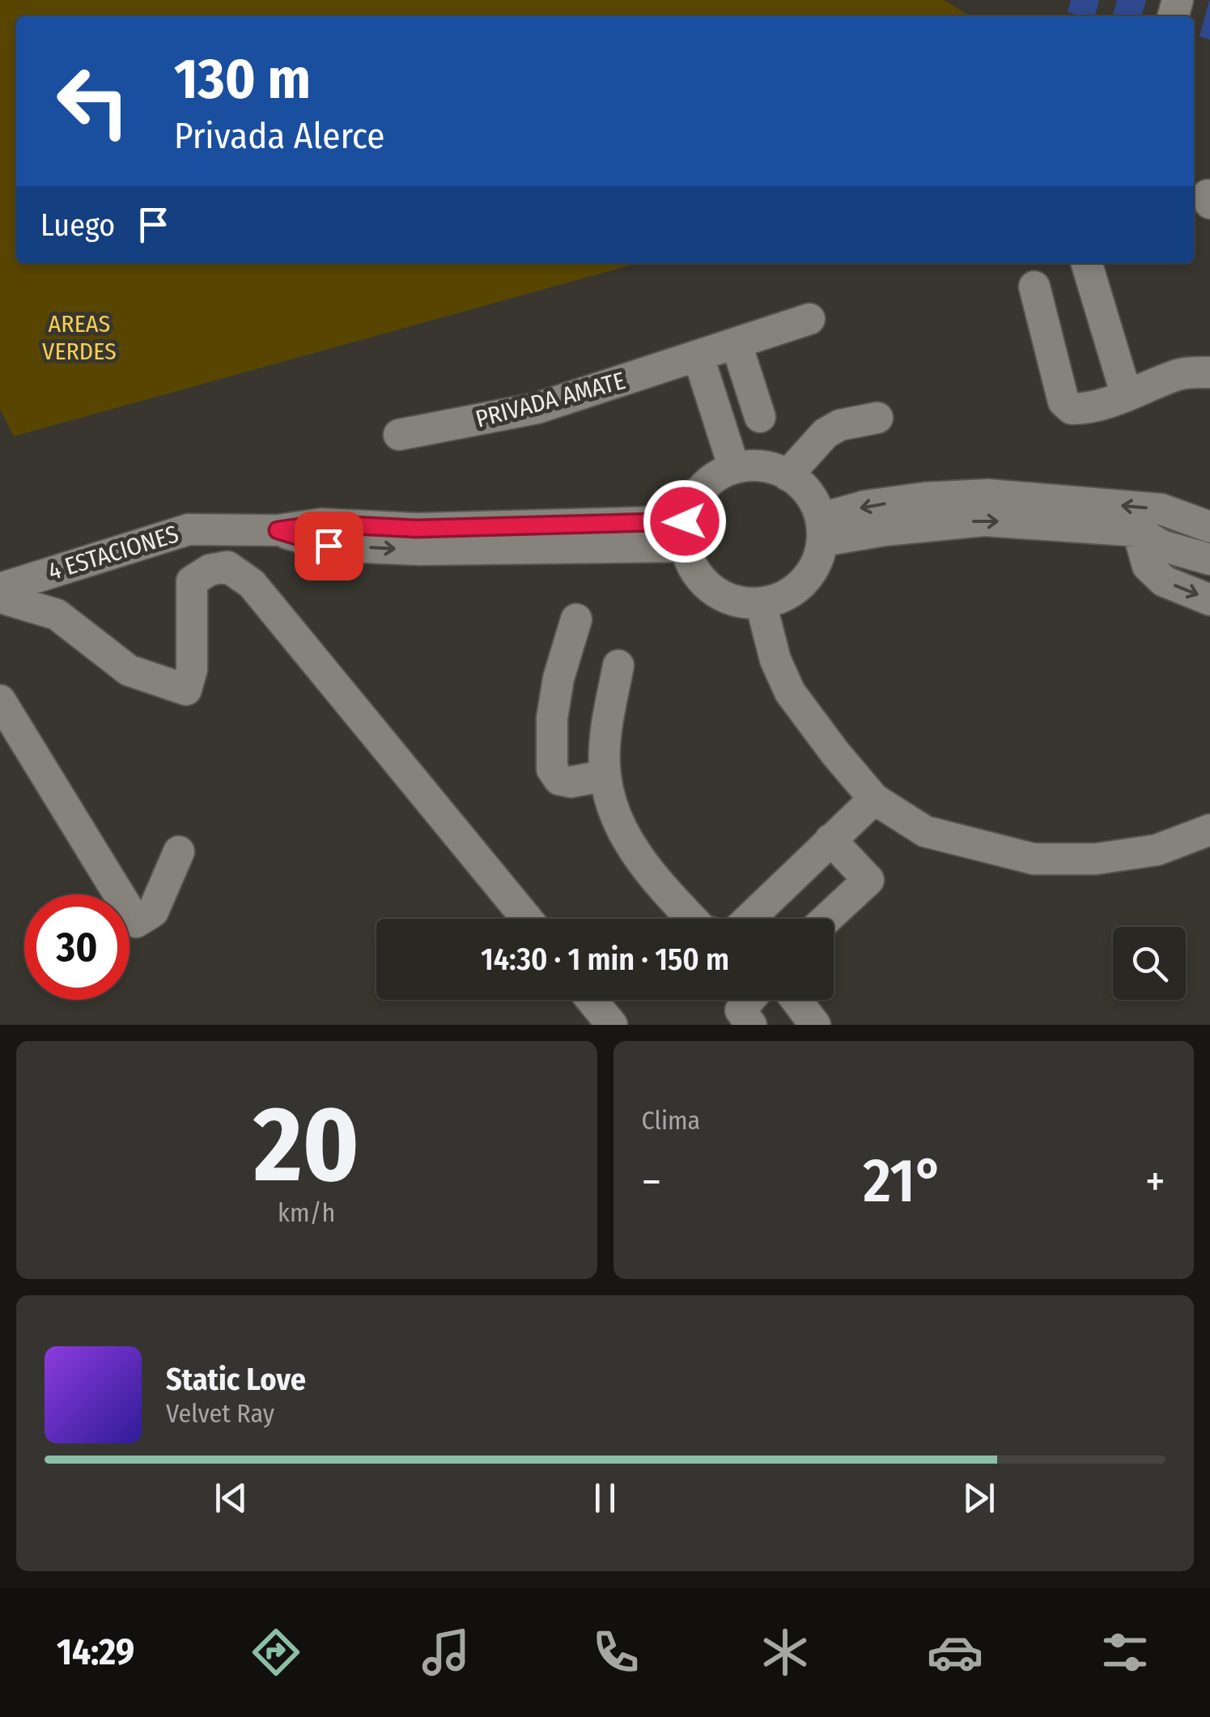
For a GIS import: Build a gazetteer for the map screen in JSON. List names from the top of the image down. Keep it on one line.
{"streets":{"street":["PRIVADA AMATE","4 ESTACIONES"]},"parks":["AREAS VERDES"],"page":{"turn":["130 m","Privada Alerce"],"then":"Luego","limit":"30","trip":"14:30 · 1 min · 150 m","tile":[["20","km/h"],"Clima"],"heat":["−","21°","+"],"song":["Static Love","Velvet Ray"],"tabs":"14:29"}}
